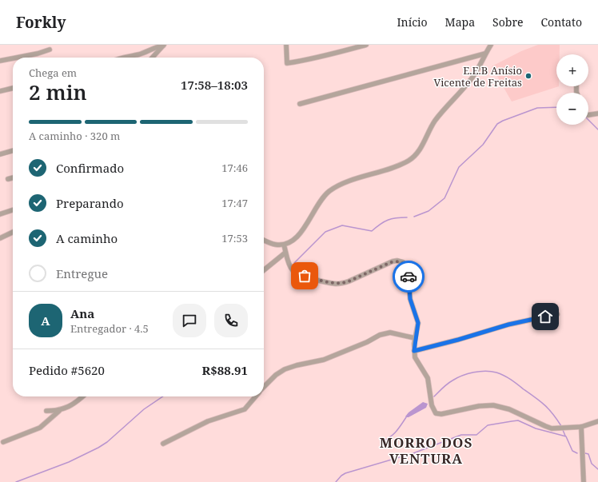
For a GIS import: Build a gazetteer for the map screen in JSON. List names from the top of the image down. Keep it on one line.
{"districts":["MORRO DOS VENTURA"],"places":["E.E.B Anísio Vicente de Freitas"],"page":{"header":"Forkly","nav":["Início","Mapa","Sobre","Contato"],"map_buttons":["+","−"],"heading":["2 min","Chega em","17:58–18:03"],"panel":["Ana","Entregador · 4.5","Pedido #5620","R$88.91"],"bar":"A caminho · 320 m","list":[["Confirmado","17:46"],["Preparando","17:47"],["A caminho","17:53"],"Entregue"],"round":"A"}}
